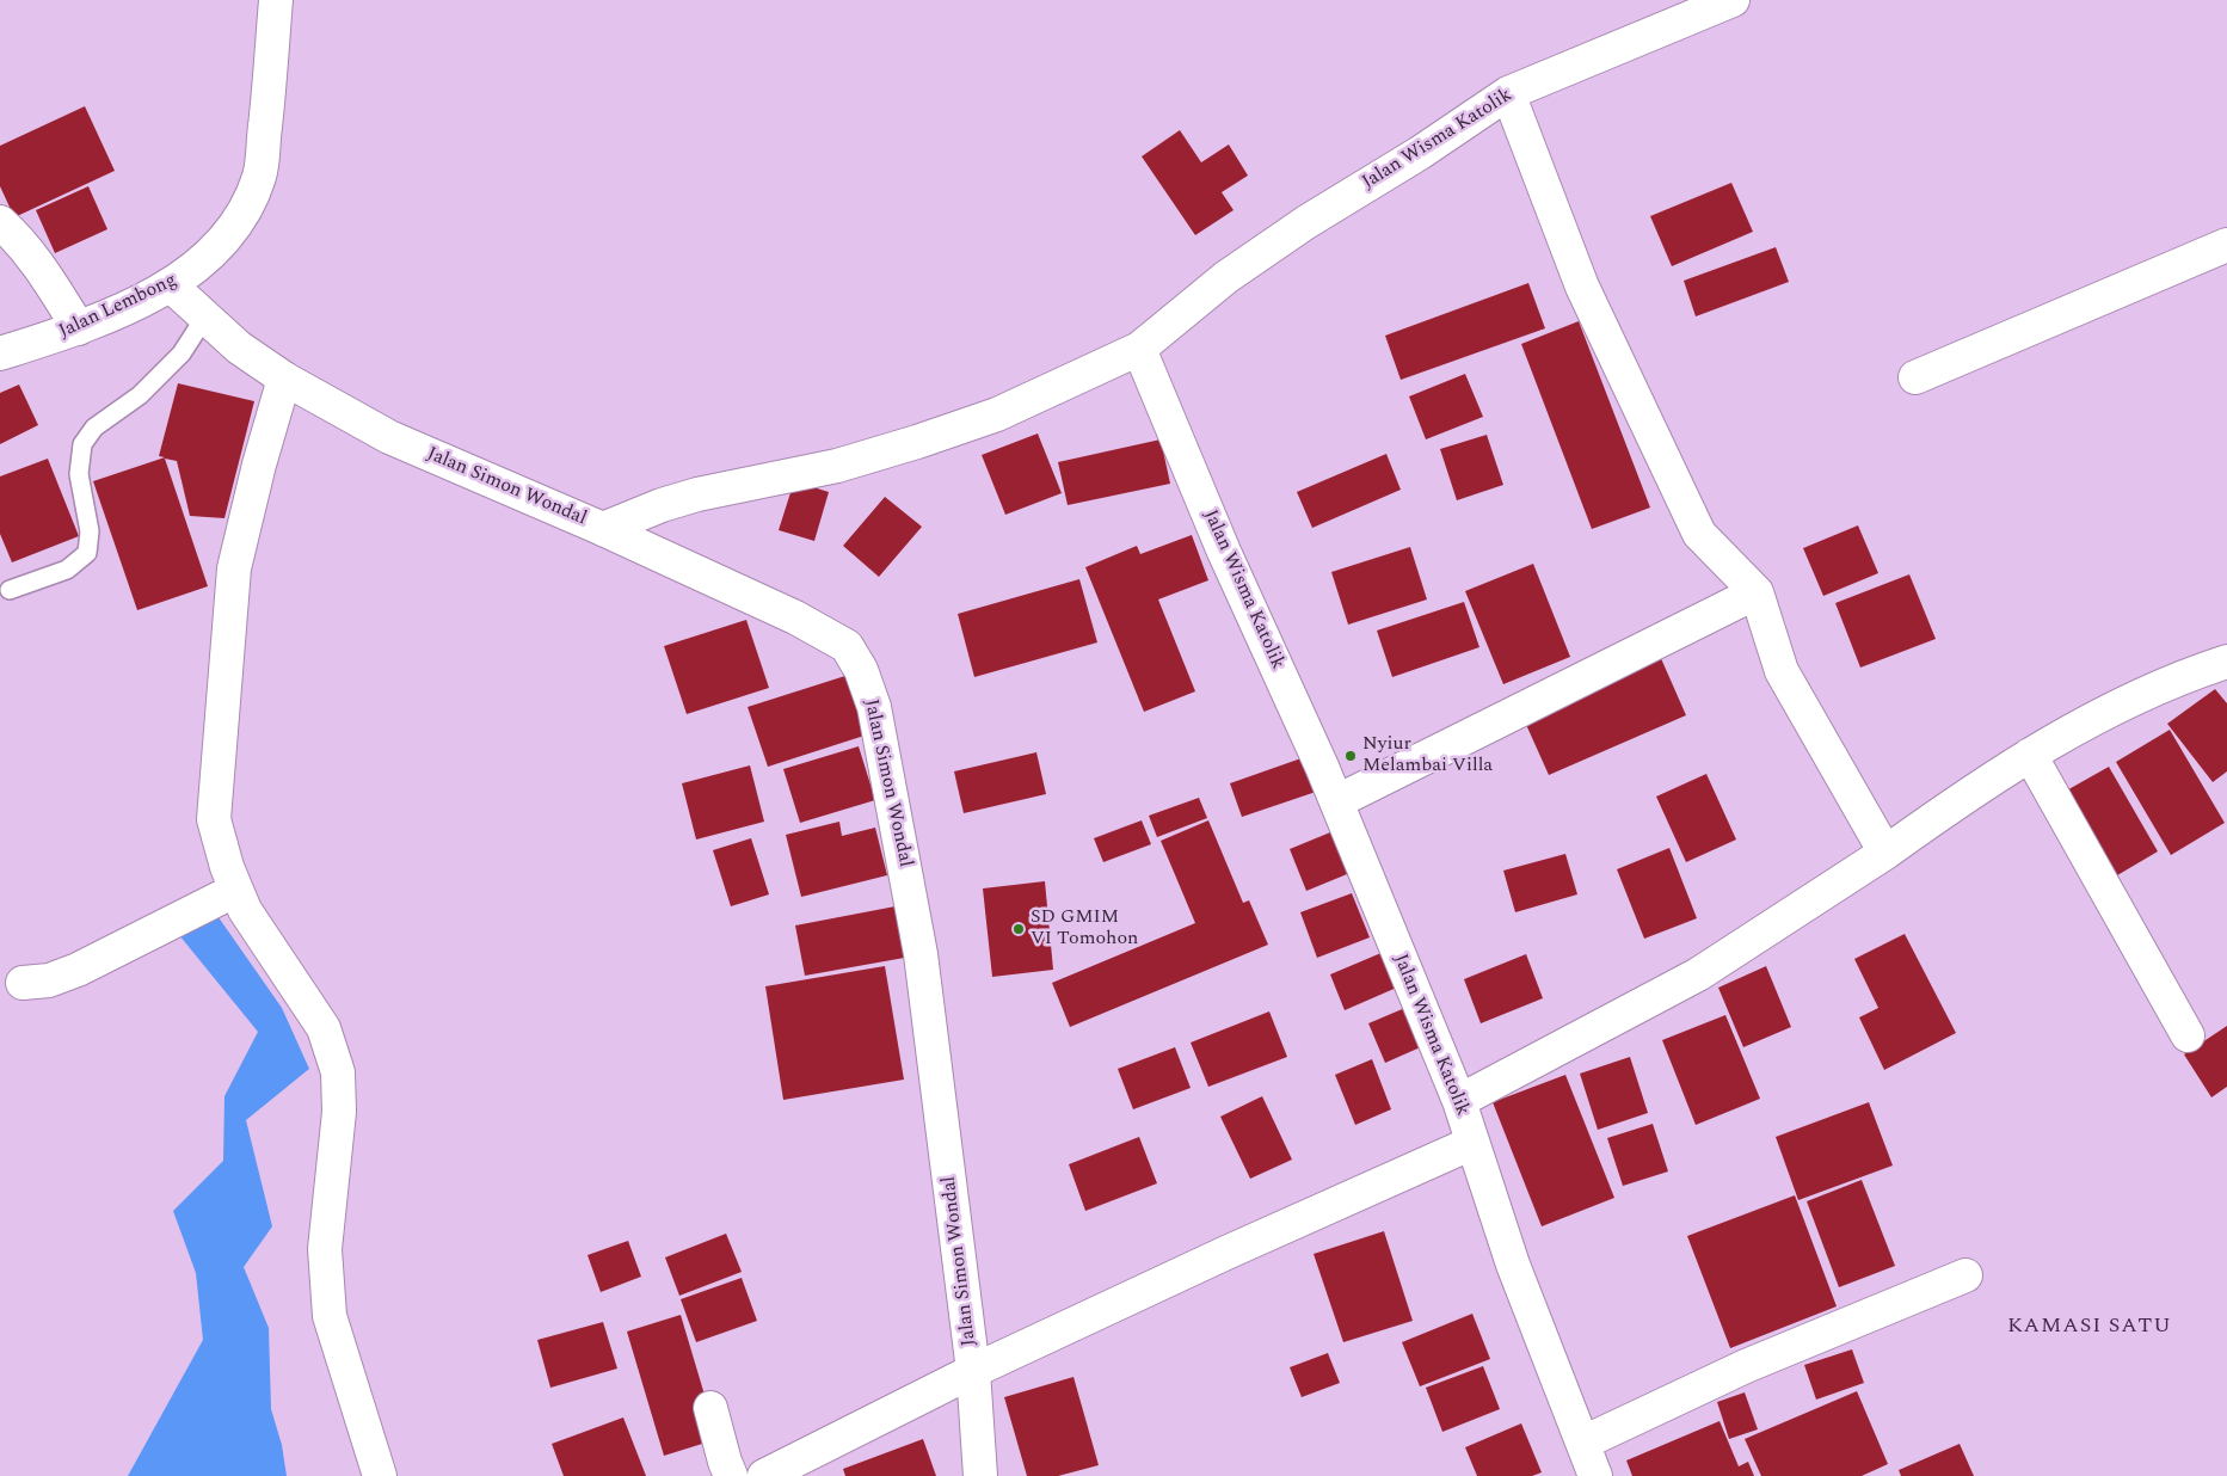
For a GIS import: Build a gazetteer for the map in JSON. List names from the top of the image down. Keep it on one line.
{"streets":{"street":["Jalan Wisma Katolik","Jalan Lembong","Jalan Simon Wondal"]},"crossings":[["Jalan Lembong","Jalan Simon Wondal"]],"districts":["KAMASI SATU"],"places":["Nyiur Melambai Villa","SD GMIM VI Tomohon"]}
